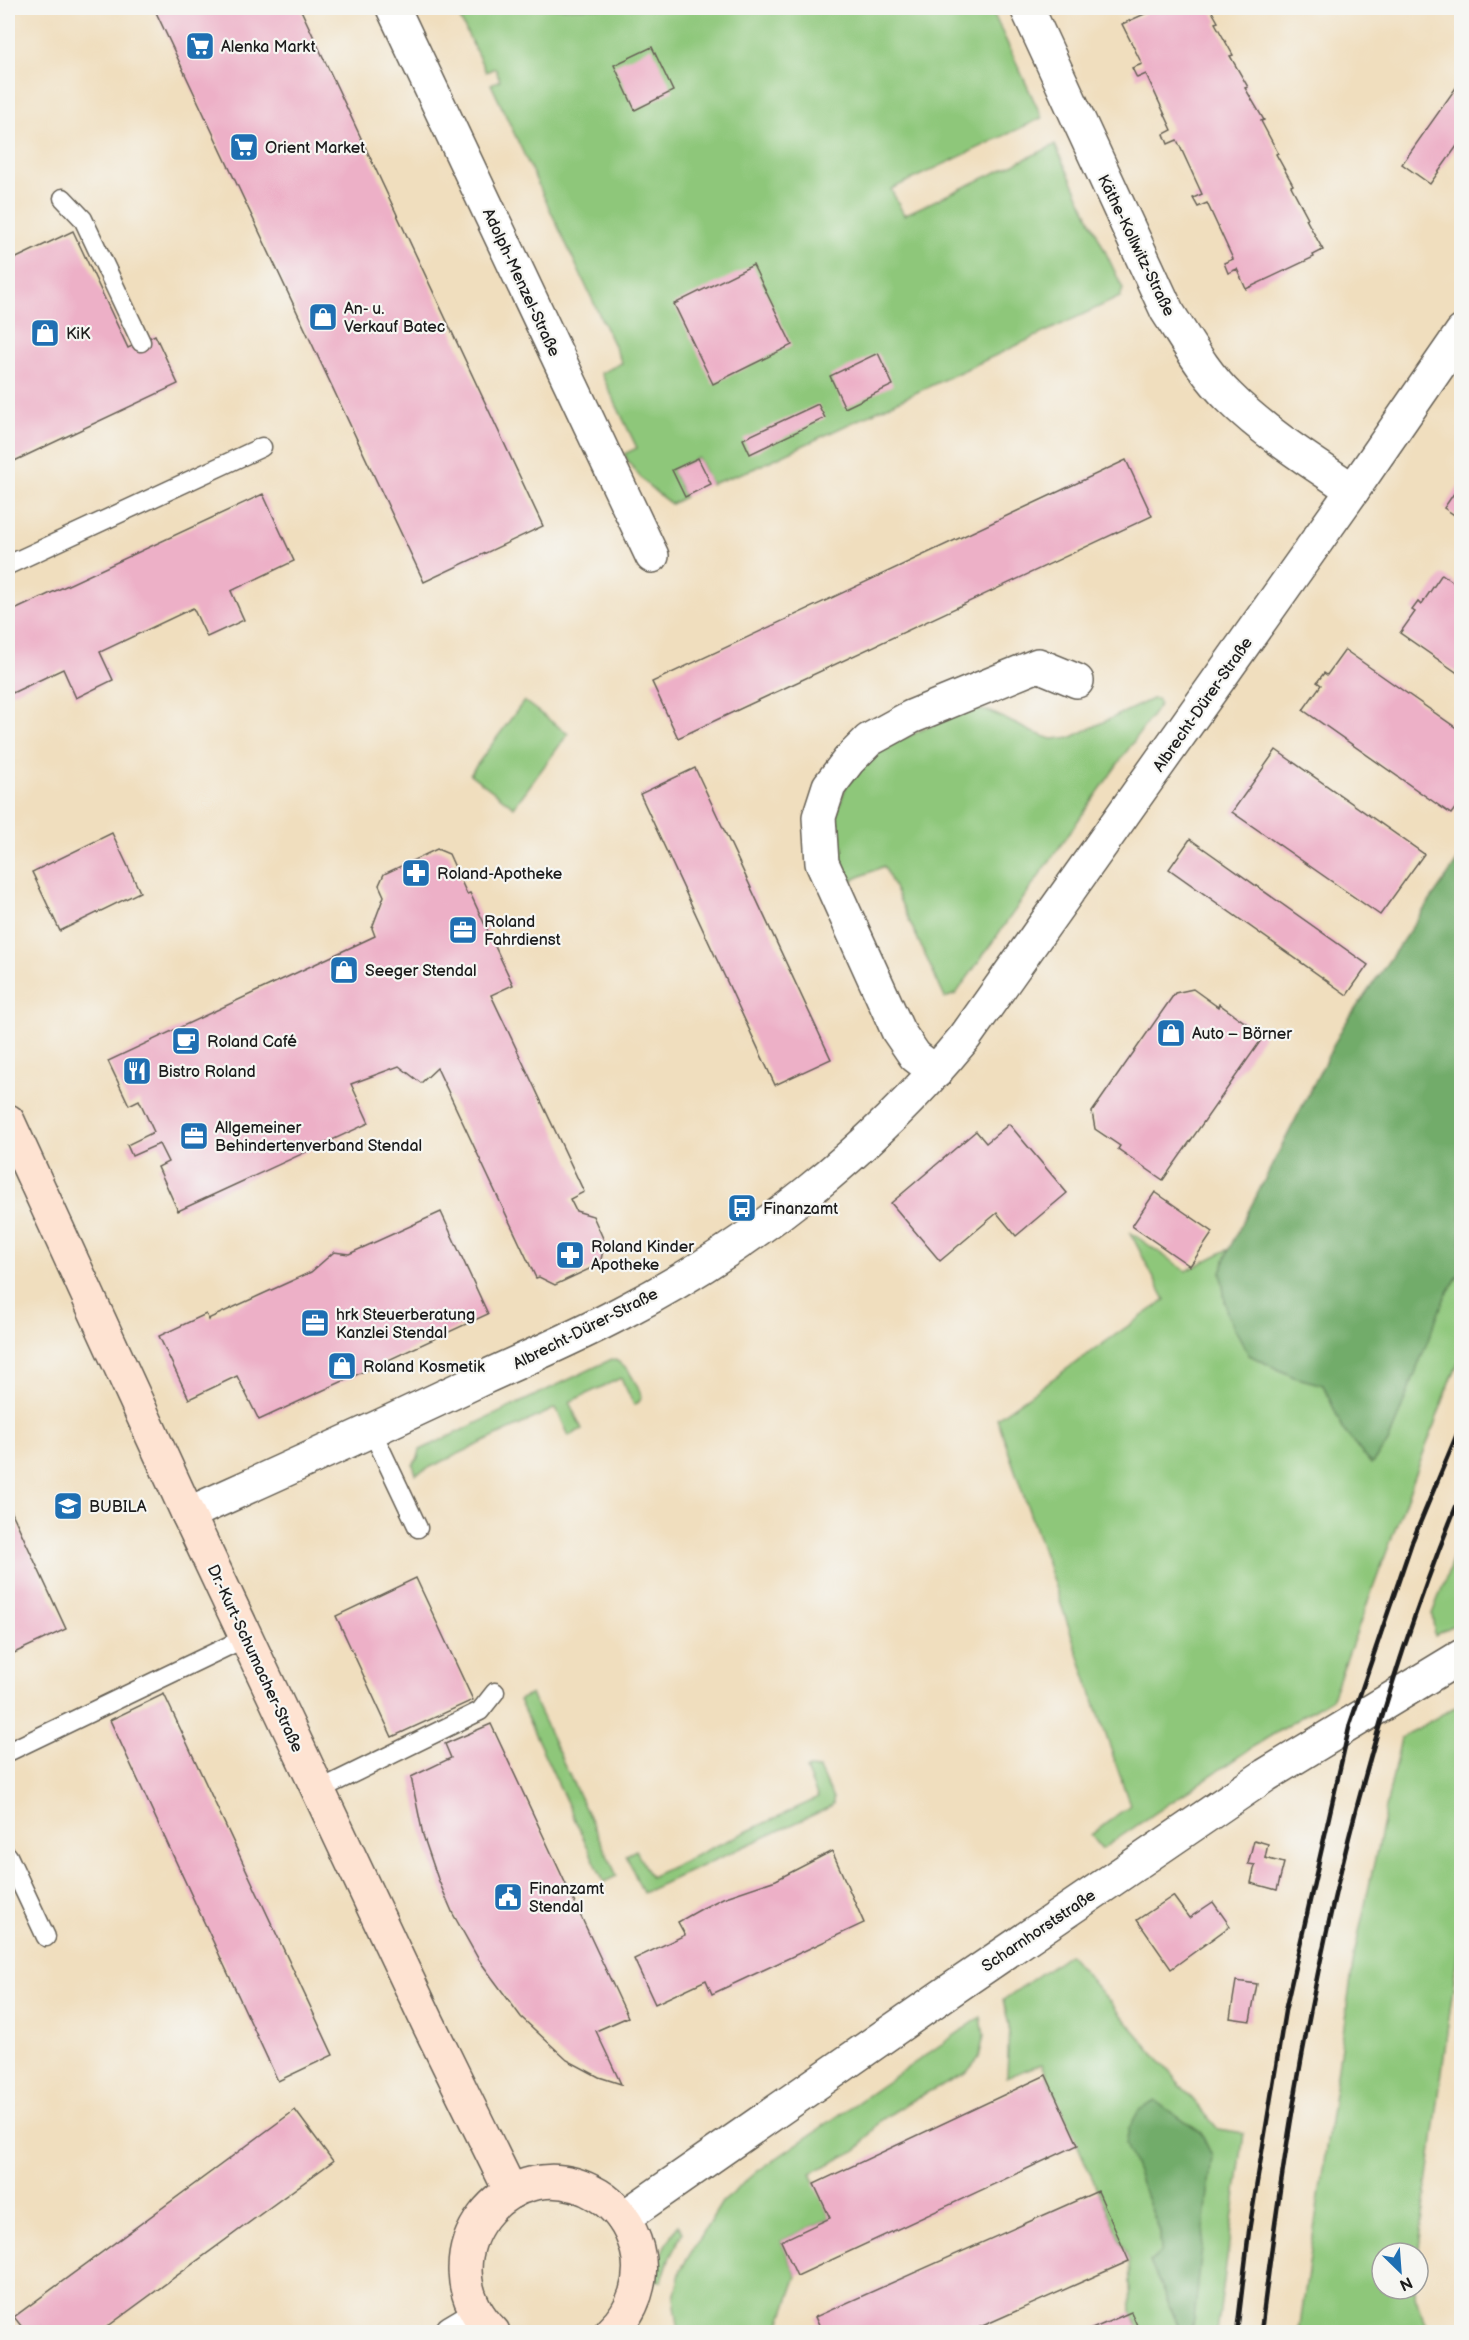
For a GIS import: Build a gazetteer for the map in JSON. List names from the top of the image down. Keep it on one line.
{"streets":{"street":["Käthe-Kollwitz-Straße","Adolph-Menzel-Straße","Albrecht-Dürer-Straße","Dr.-Kurt-Schumacher-Straße","Scharnhorststraße"]},"crossings":[["Käthe-Kollwitz-Straße","Albrecht-Dürer-Straße"],["Albrecht-Dürer-Straße","Dr.-Kurt-Schumacher-Straße"]],"places":{"supermarket":["Alenka Markt","Orient Market"],"shop":["An- u. Verkauf Batec","KiK","Seeger Stendal","Auto – Börner","Roland Kosmetik"],"pharmacy":["Roland-Apotheke","Roland Kinder Apotheke"],"office":["Roland Fahrdienst","Allgemeiner Behindertenverband Stendal","hrk Steuerberatung Kanzlei Stendal"],"cafe":["Roland Café"],"restaurant":["Bistro Roland"],"bus stop":["Finanzamt"],"school or university":["BUBILA"],"public building":["Finanzamt Stendal"]},"north":"bottom right"}
